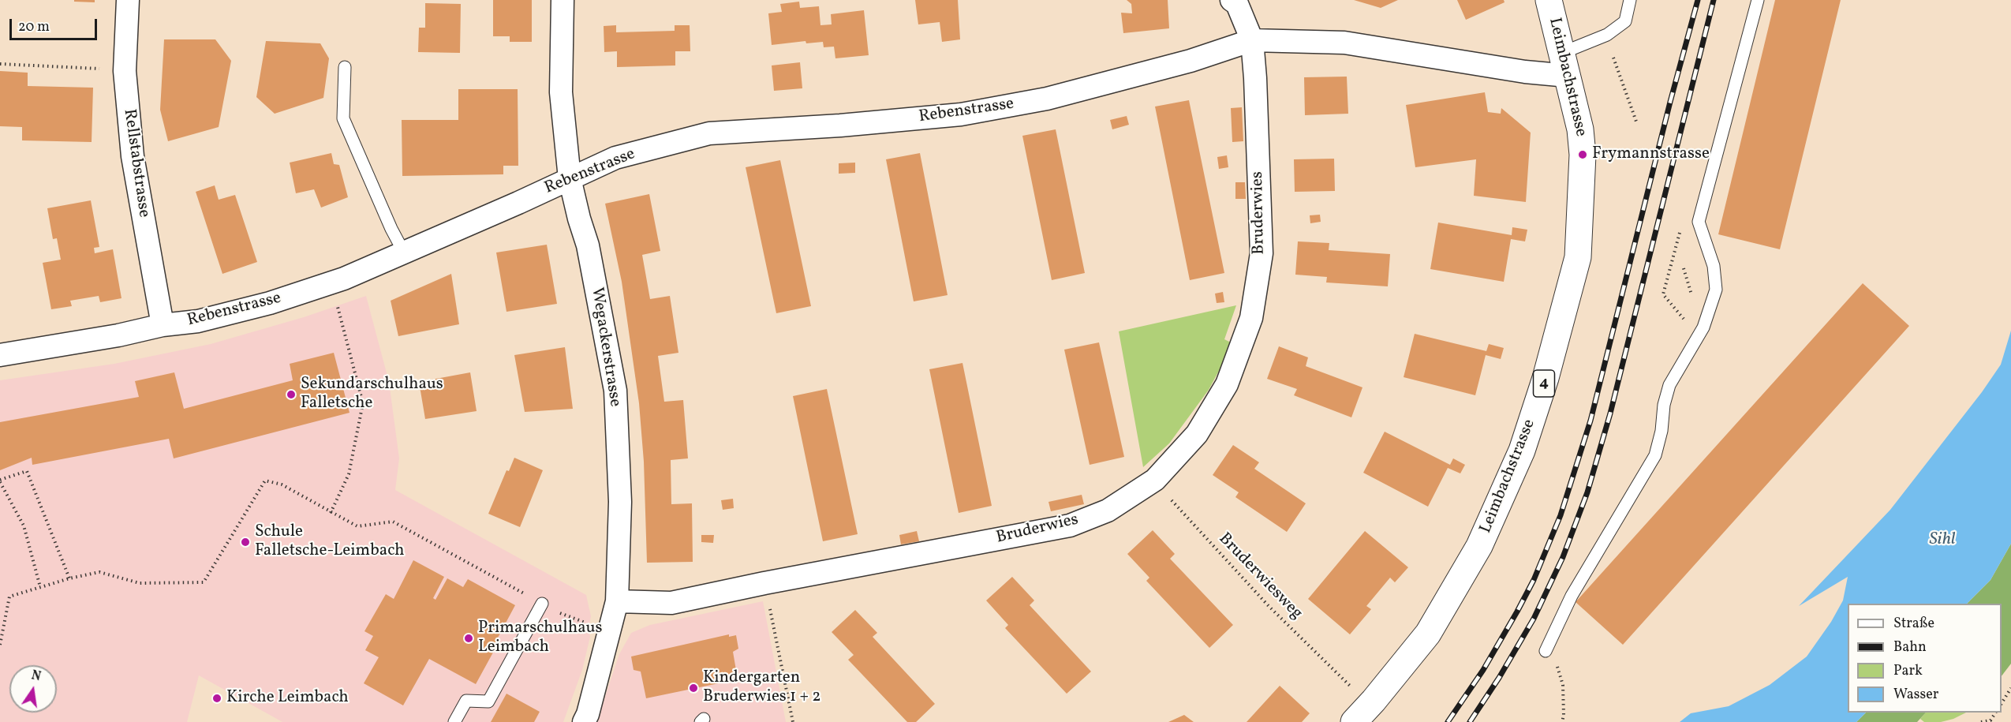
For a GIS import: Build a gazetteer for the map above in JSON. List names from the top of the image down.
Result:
{
  "streets": {
    "main road": ["Leimbachstrasse", "4"],
    "street": [
      "Rebenstrasse",
      "Rellstabstrasse",
      "Bruderwies",
      "Wegackerstrasse"
    ],
    "path": ["Bruderwiesweg"]
  },
  "crossings": [
    ["Rebenstrasse", "Rellstabstrasse"],
    ["Rebenstrasse", "Bruderwies"],
    ["Rebenstrasse", "Wegackerstrasse"],
    ["Bruderwies", "Wegackerstrasse"],
    ["Bruderwies", "Bruderwiesweg"]
  ],
  "water": ["Sihl"],
  "places": [
    "Frymannstrasse",
    "Sekundarschulhaus Falletsche",
    "Schule Falletsche-Leimbach",
    "Primarschulhaus Leimbach",
    "Kindergarten Bruderwies 1 + 2",
    "Kirche Leimbach"
  ],
  "legend": [
    "Straße",
    "Bahn",
    "Park",
    "Wasser"
  ],
  "scale_bar": "20 m",
  "north": "top"
}
